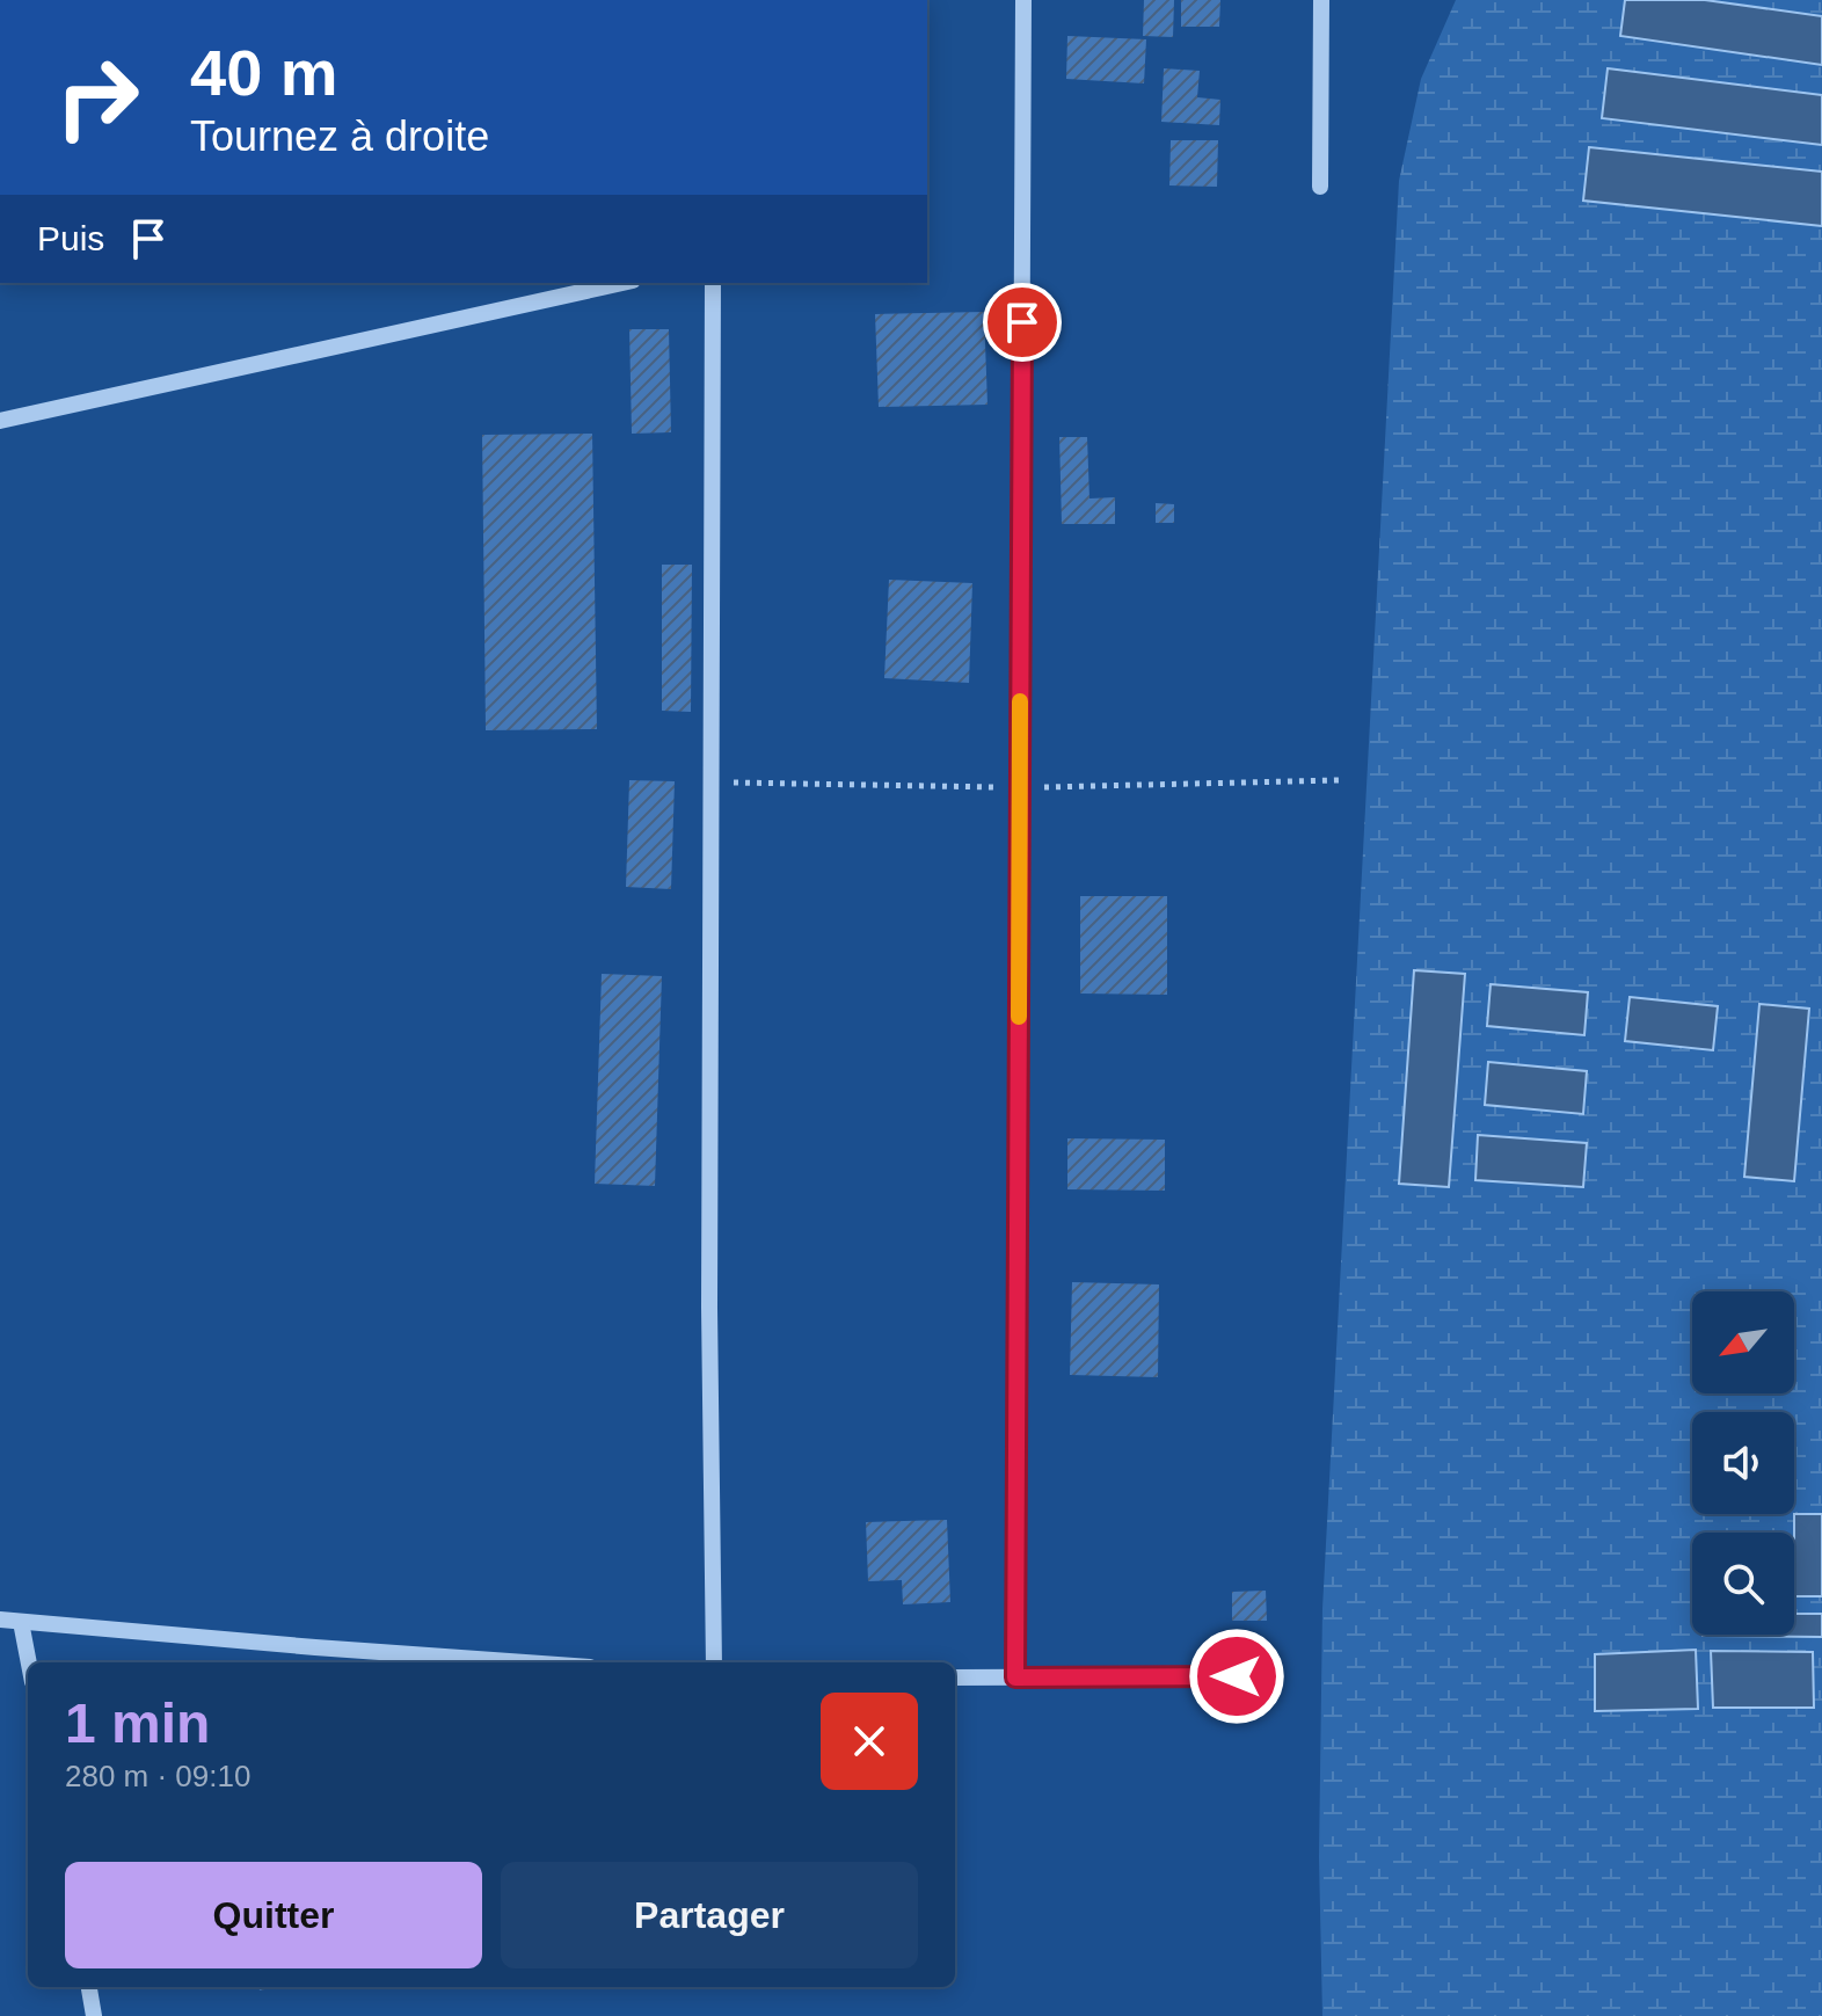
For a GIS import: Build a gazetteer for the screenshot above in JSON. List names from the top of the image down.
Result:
{
  "north": "bottom left",
  "page": {
    "turn": ["40 m", "Tournez à droite"],
    "then": "Puis",
    "heading": ["1 min", "280 m · 09:10"],
    "buttons": ["Quitter", "Partager"]
  }
}
